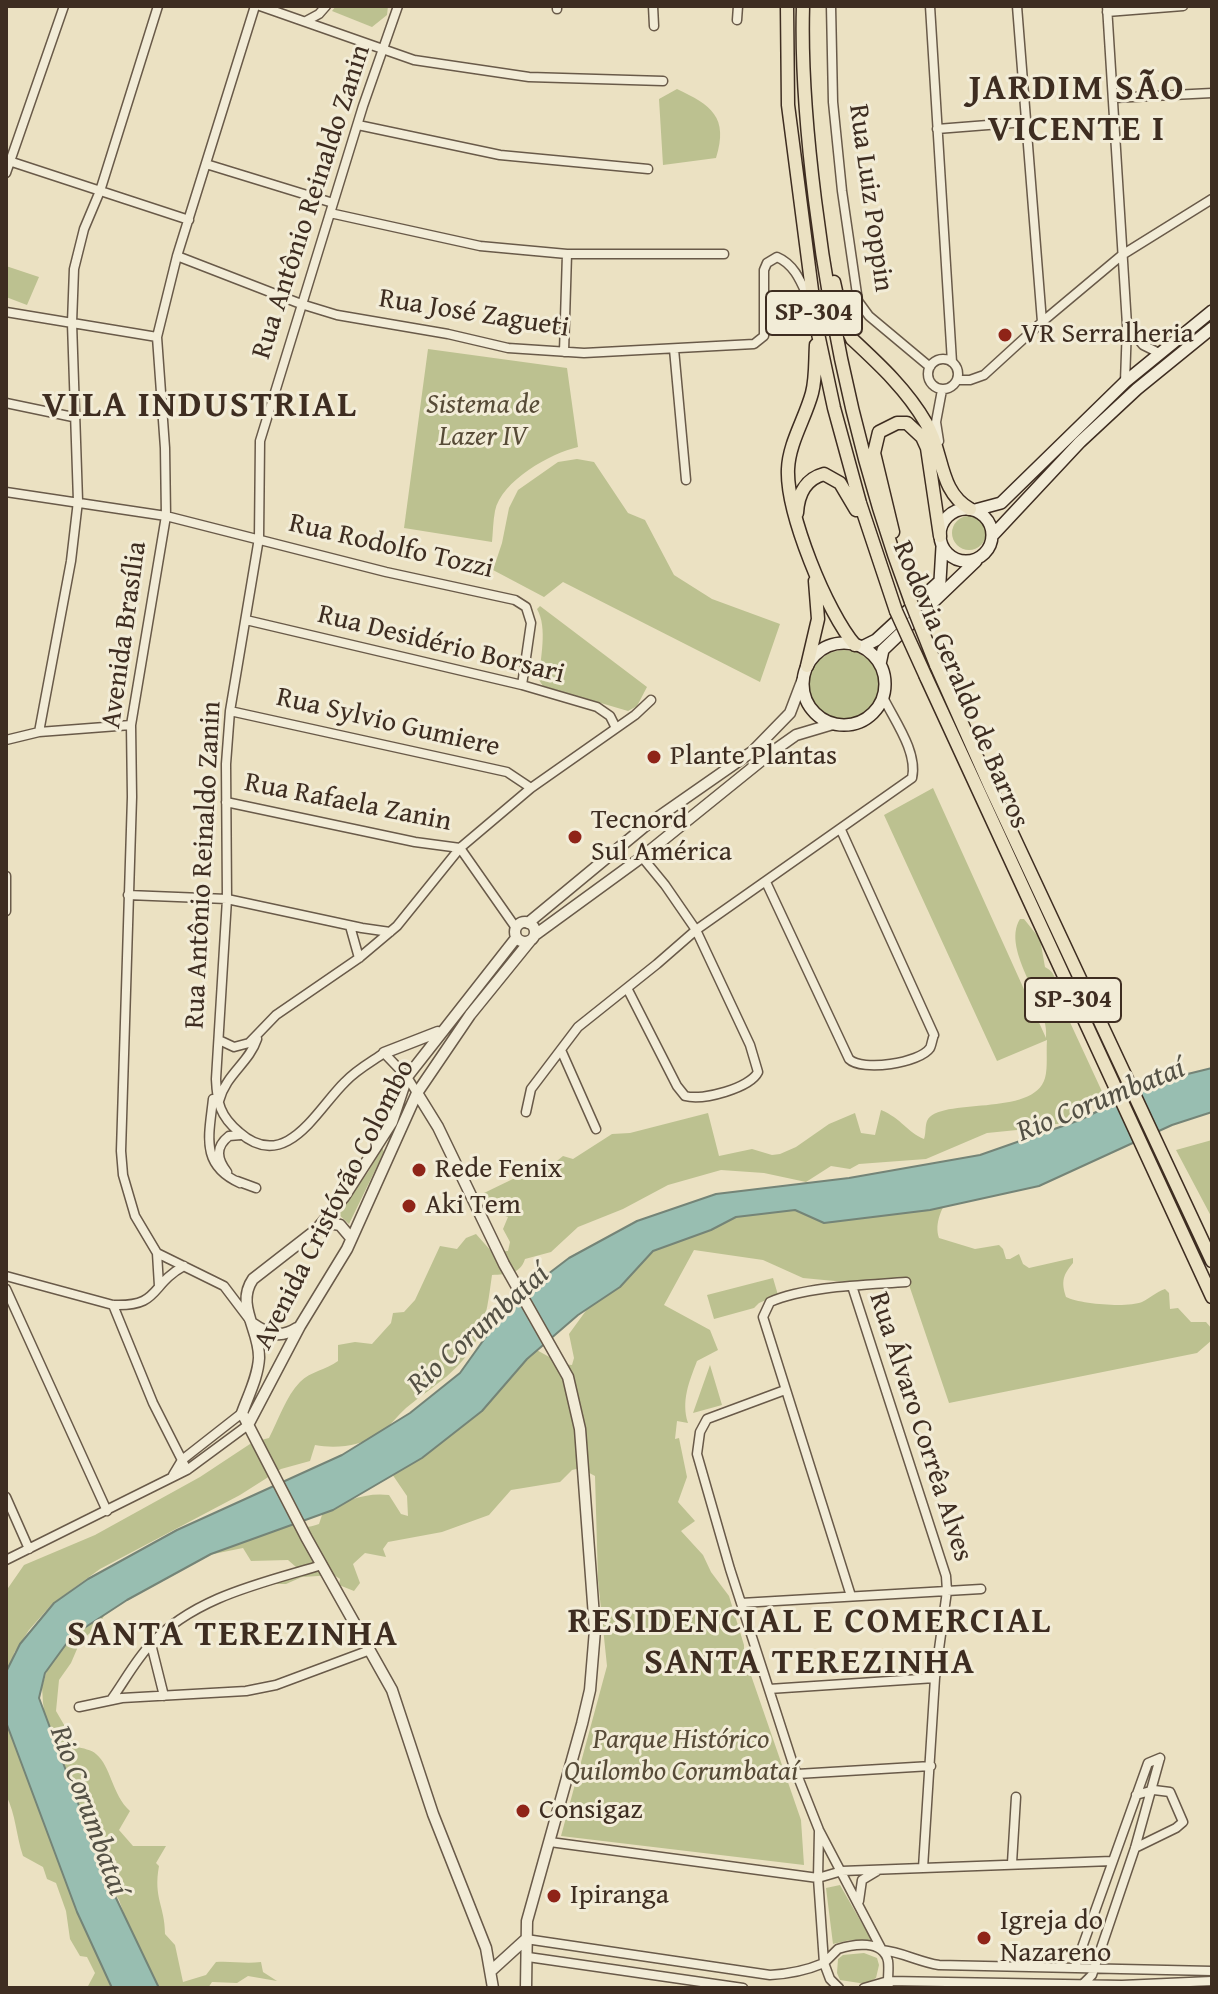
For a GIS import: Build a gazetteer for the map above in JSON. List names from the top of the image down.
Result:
{
  "streets": {
    "highway": ["SP-304", "Rodovia Geraldo de Barros"],
    "street": [
      "Rua Luiz Poppin",
      "Rua Antônio Reinaldo Zanin",
      "Rua José Zagueti",
      "Rua Rodolfo Tozzi",
      "Avenida Brasília",
      "Rua Desidério Borsari",
      "Rua Sylvio Gumiere",
      "Rua Rafaela Zanin",
      "Avenida Cristóvão Colombo",
      "Rua Álvaro Corrêa Alves"
    ]
  },
  "crossings": [
    ["Rua Antônio Reinaldo Zanin", "Rua José Zagueti"],
    ["Rua Antônio Reinaldo Zanin", "Rua Rodolfo Tozzi"],
    ["Rua Antônio Reinaldo Zanin", "Rua Desidério Borsari"],
    ["Rua Antônio Reinaldo Zanin", "Rua Sylvio Gumiere"],
    ["Rua Antônio Reinaldo Zanin", "Rua Rafaela Zanin"],
    ["Rua José Zagueti", "Avenida Brasília"],
    ["Rua José Zagueti", "Rodovia Geraldo de Barros"],
    ["Rua Rodolfo Tozzi", "Avenida Brasília"],
    ["Rua Rodolfo Tozzi", "Rua Desidério Borsari"]
  ],
  "districts": [
    "JARDIM SÃO VICENTE I",
    "VILA INDUSTRIAL",
    "RESIDENCIAL E COMERCIAL SANTA TEREZINHA",
    "SANTA TEREZINHA"
  ],
  "water": ["Rio Corumbataí"],
  "parks": ["Sistema de Lazer IV", "Parque Histórico Quilombo Corumbataí"],
  "places": [
    "VR Serralheria",
    "Plante Plantas",
    "Tecnord Sul América",
    "Rede Fenix",
    "Aki Tem",
    "Consigaz",
    "Ipiranga",
    "Igreja do Nazareno"
  ]
}
